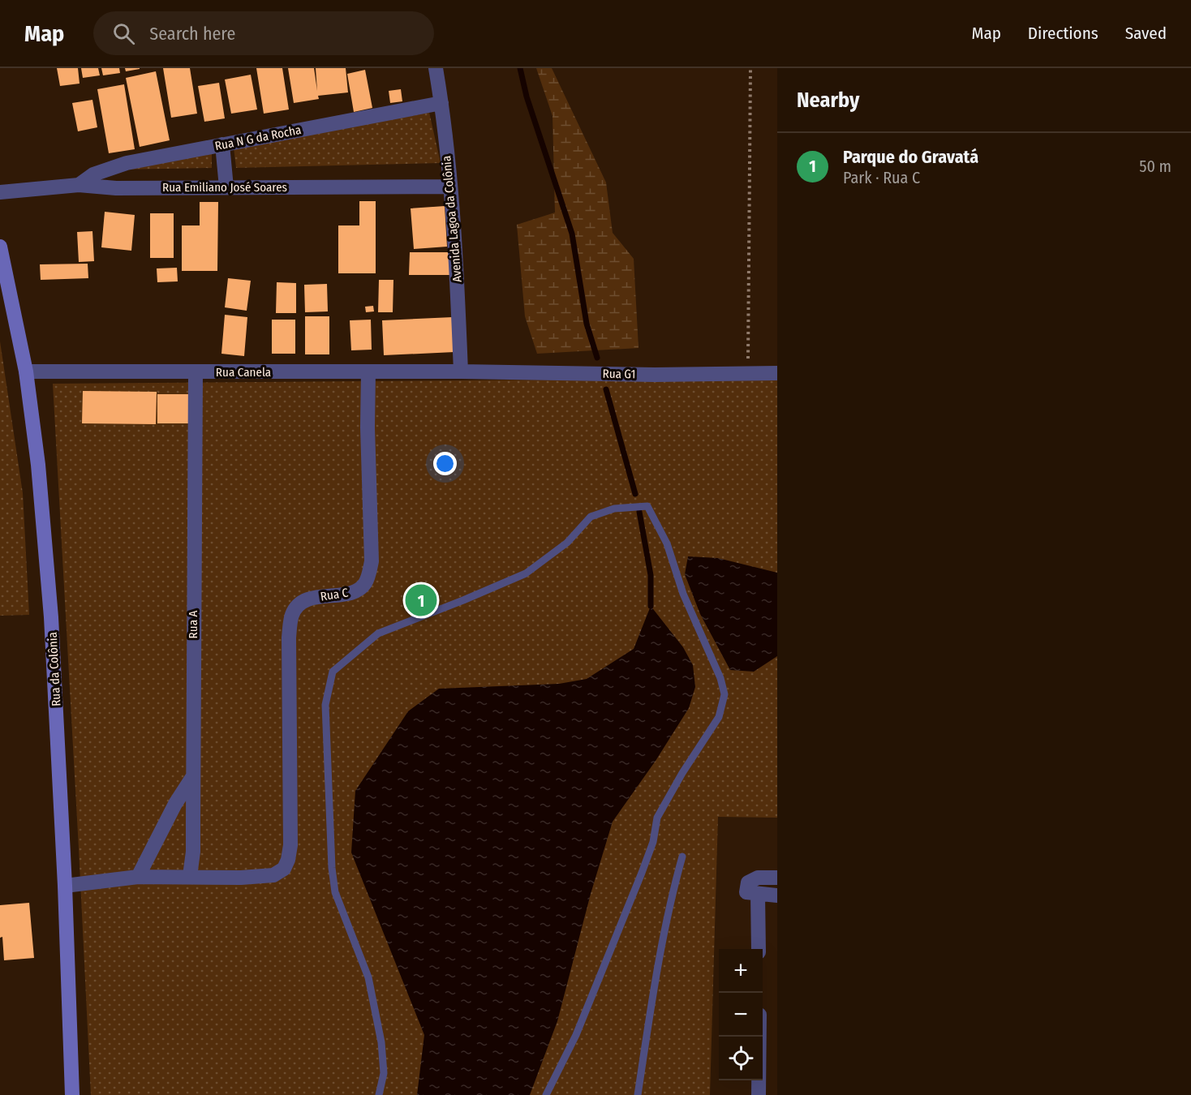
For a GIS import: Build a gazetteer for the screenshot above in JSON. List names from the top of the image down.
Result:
{
  "streets": {
    "main road": ["Rua da Colônia"],
    "street": [
      "Rua N G da Rocha",
      "Rua Emiliano José Soares",
      "Avenida Lagoa da Colônia",
      "Rua Canela",
      "Rua G1",
      "Rua C",
      "Rua A"
    ]
  },
  "crossings": [
    ["Rua N G da Rocha", "Rua Emiliano José Soares"],
    ["Rua N G da Rocha", "Avenida Lagoa da Colônia"],
    ["Rua Emiliano José Soares", "Avenida Lagoa da Colônia"],
    ["Avenida Lagoa da Colônia", "Rua Canela"],
    ["Avenida Lagoa da Colônia", "Rua G1"],
    ["Rua Canela", "Rua G1"],
    ["Rua Canela", "Rua C"],
    ["Rua Canela", "Rua A"],
    ["Rua Canela", "Rua da Colônia"],
    ["Rua C", "Rua A"]
  ],
  "page": {
    "header": "Map",
    "search": "Search here",
    "nav": ["Map", "Directions", "Saved"],
    "heading": "Nearby",
    "list": [
      {
        "mark": "1",
        "name": "Parque do Gravatá",
        "note": "Park · Rua C",
        "value": "50 m"
      }
    ],
    "pins": "1",
    "map_buttons": ["+", "−"]
  }
}
